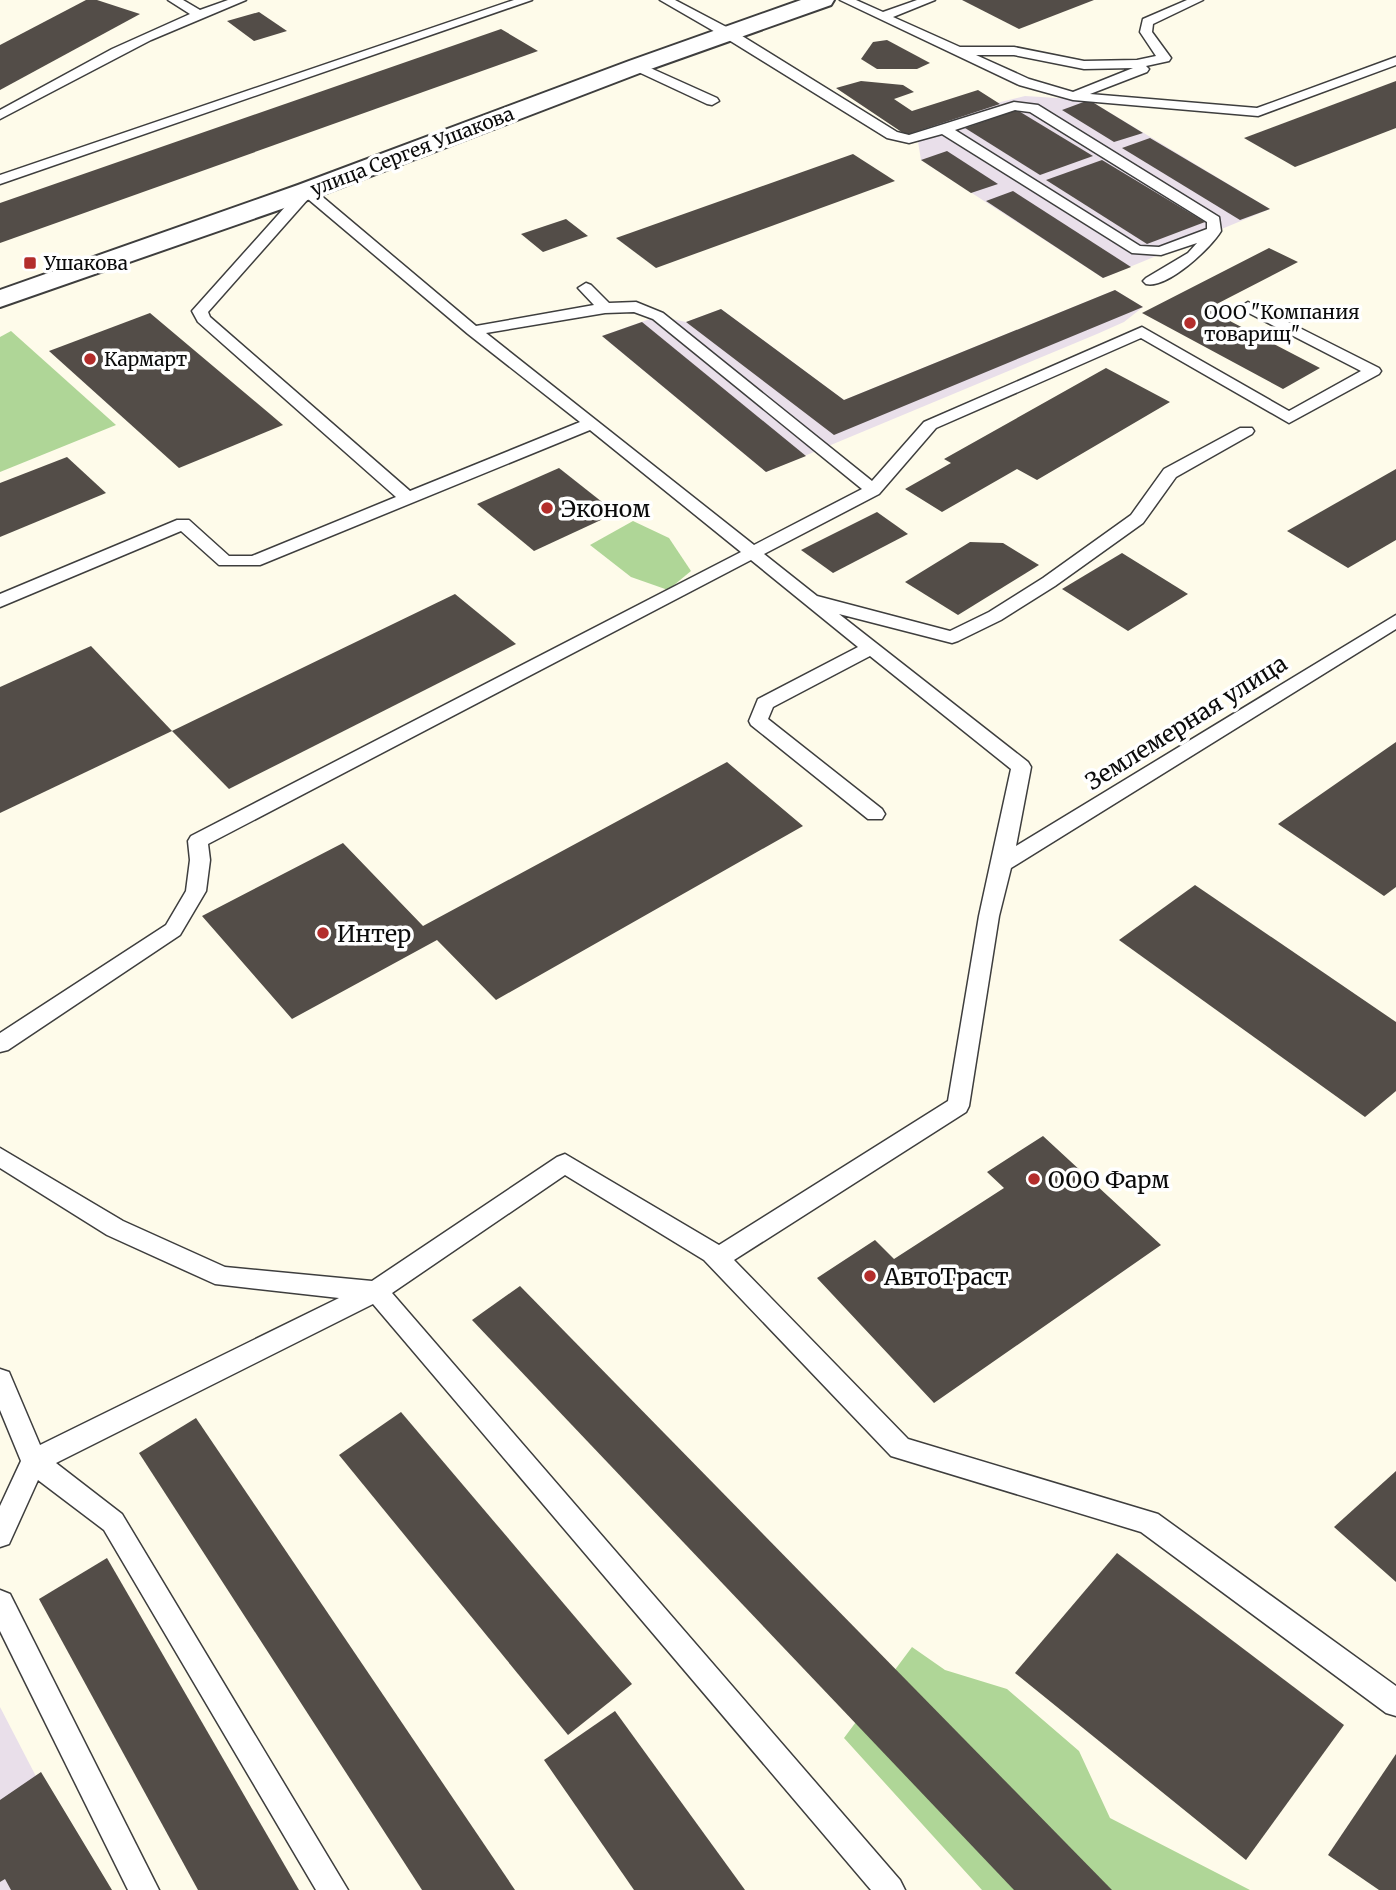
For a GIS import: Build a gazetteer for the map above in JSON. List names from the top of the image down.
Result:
{
  "streets": {
    "street": ["улица Сергея Ушакова"],
    "lane": ["Землемерная улица"]
  },
  "places": {
    "transit": ["Ушакова"],
    "other": [
      "ООО \"Компания товарищ\"",
      "Кармарт",
      "Эконом",
      "Интер",
      "ООО Фарм",
      "АвтоТраст"
    ]
  }
}
